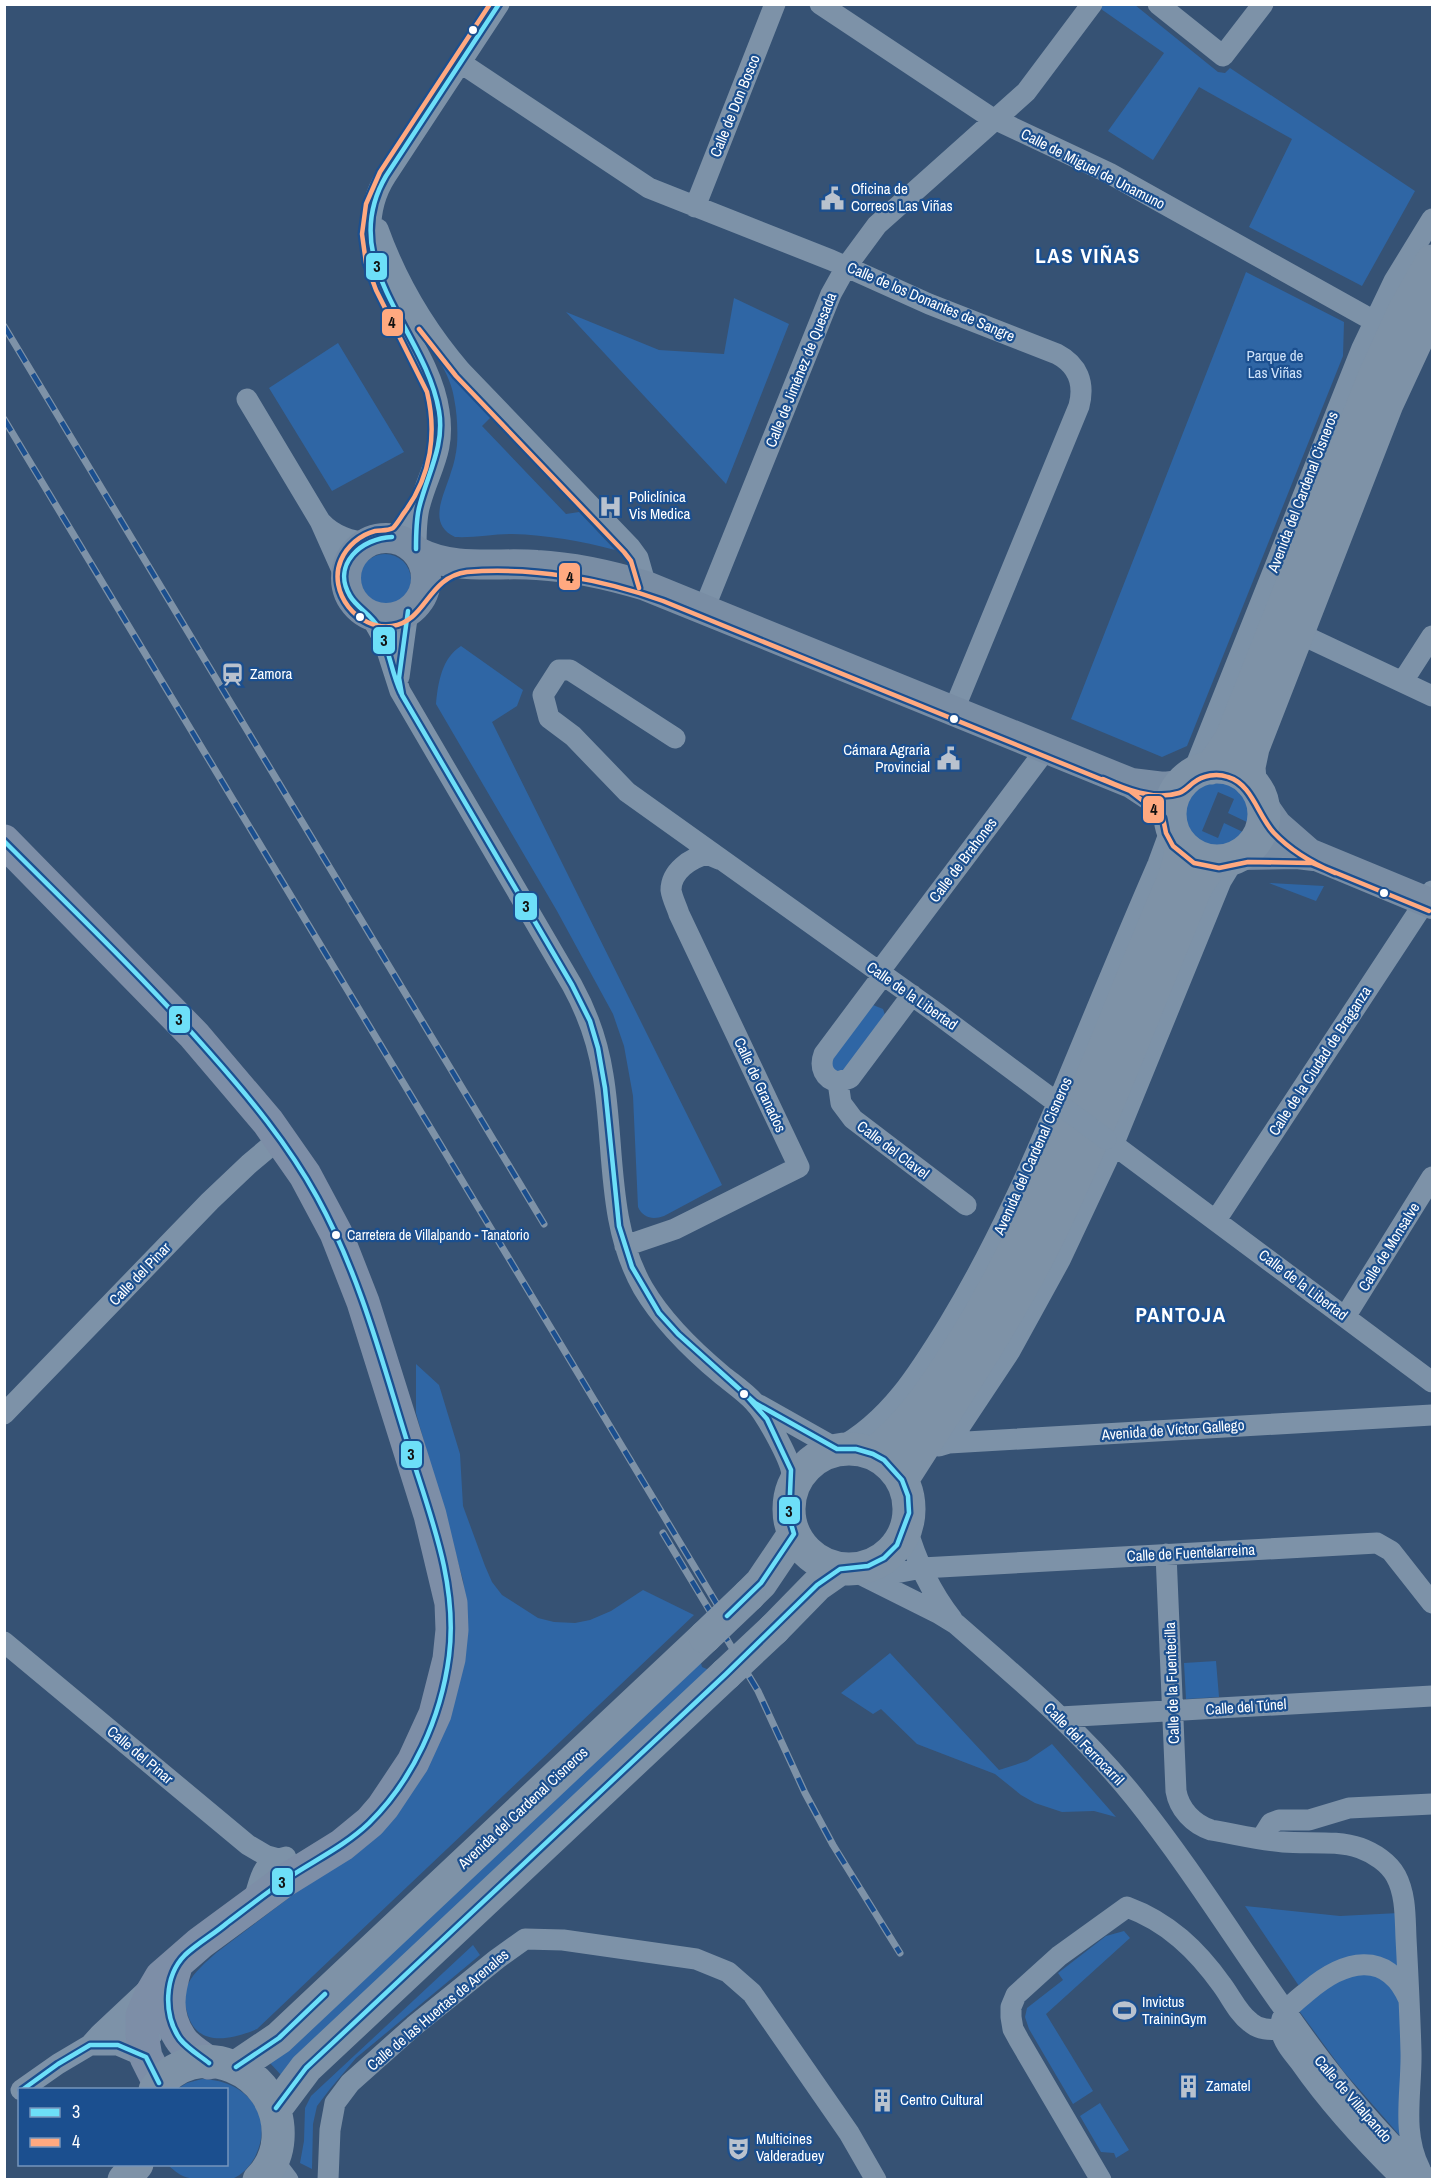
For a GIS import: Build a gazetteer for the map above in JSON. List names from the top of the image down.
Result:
{
  "streets": {
    "highway": ["Avenida del Cardenal Cisneros"],
    "street": [
      "Calle de Don Bosco",
      "Calle de Miguel de Unamuno",
      "Calle de los Donantes de Sangre",
      "Calle de Jiménez de Quesada",
      "Calle de Brahones",
      "Calle de la Libertad",
      "Calle de la Ciudad de Braganza",
      "Calle de Granados",
      "Calle del Clavel",
      "Calle de Monsalve",
      "Calle del Pinar",
      "Avenida de Víctor Gallego",
      "Calle de Fuentelarreina",
      "Calle de la Fuentecilla",
      "Calle del Túnel",
      "Calle del Ferrocarril",
      "Calle de las Huertas de Arenales",
      "Calle de Villalpando"
    ]
  },
  "crossings": [
    ["Calle de Don Bosco", "Calle de los Donantes de Sangre"],
    ["Calle de Miguel de Unamuno", "Calle de Jiménez de Quesada"],
    ["Calle de Miguel de Unamuno", "Avenida del Cardenal Cisneros"],
    ["Calle de los Donantes de Sangre", "Calle de Jiménez de Quesada"],
    ["Avenida del Cardenal Cisneros", "Calle de la Libertad"],
    ["Avenida del Cardenal Cisneros", "Avenida de Víctor Gallego"],
    ["Avenida del Cardenal Cisneros", "Calle del Ferrocarril"],
    ["Calle de Brahones", "Calle de la Libertad"],
    ["Calle de Brahones", "Calle del Clavel"],
    ["Calle de la Libertad", "Calle de la Ciudad de Braganza"],
    ["Calle de la Libertad", "Calle de Granados"],
    ["Calle de la Libertad", "Calle de Monsalve"],
    ["Avenida de Víctor Gallego", "Calle del Ferrocarril"],
    ["Calle de Fuentelarreina", "Calle de la Fuentecilla"],
    ["Calle de Fuentelarreina", "Calle del Ferrocarril"],
    ["Calle de la Fuentecilla", "Calle del Túnel"],
    ["Calle del Túnel", "Calle del Ferrocarril"],
    ["Calle del Ferrocarril", "Calle de Villalpando"]
  ],
  "districts": ["LAS VIÑAS", "PANTOJA"],
  "parks": ["Parque de Las Viñas"],
  "places": {
    "public building": ["Oficina de Correos Las Viñas", "Cámara Agraria Provincial"],
    "hospital": ["Policlínica Vis Medica"],
    "station": ["Zamora"],
    "other": ["Carretera de Villalpando - Tanatorio"],
    "sports": ["Invictus TraininGym"],
    "building": ["Zamatel", "Centro Cultural"],
    "theatre": ["Multicines Valderaduey"]
  },
  "lines": ["transit line 3", "transit line 4"],
  "legend": ["3", "4"]
}
